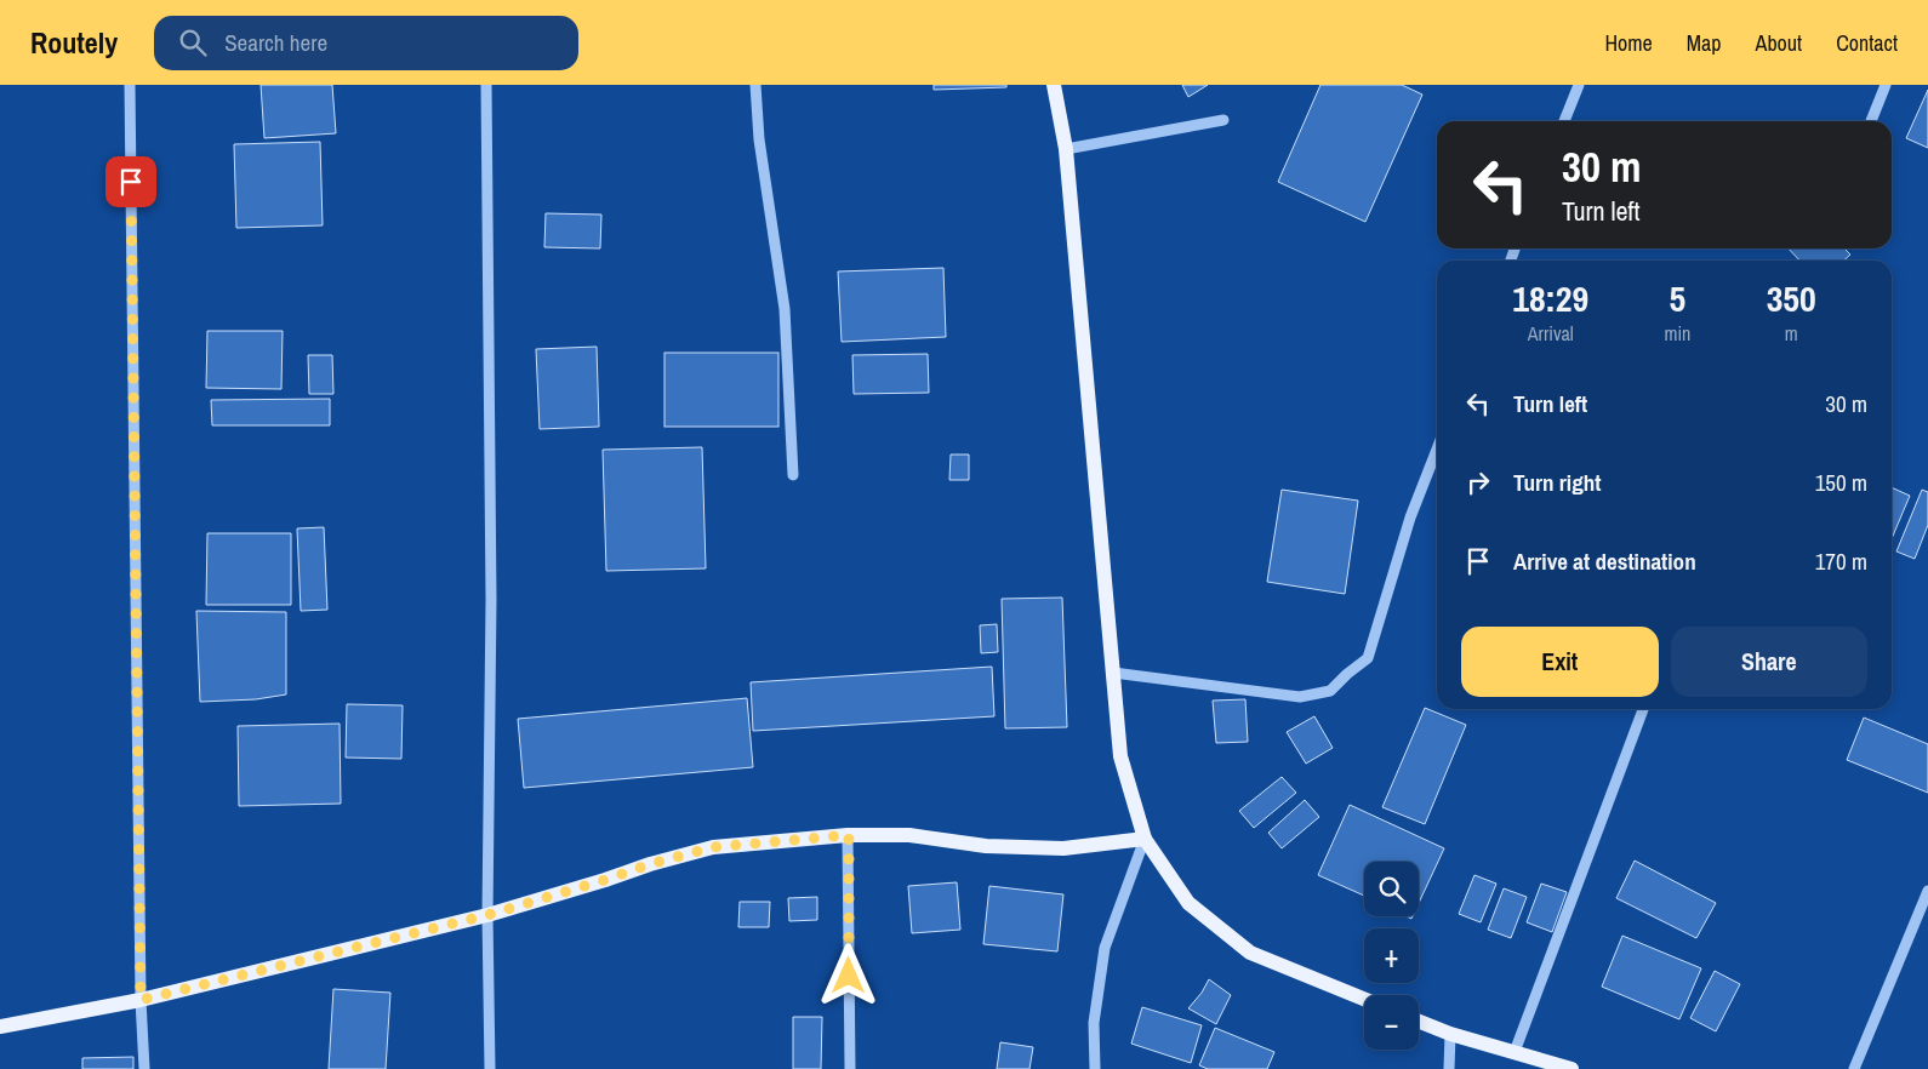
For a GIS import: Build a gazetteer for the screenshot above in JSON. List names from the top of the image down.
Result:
{
  "page": {
    "header": "Routely",
    "search": "Search here",
    "nav": [
      "Home",
      "Map",
      "About",
      "Contact"
    ],
    "turn": ["30 m", "Turn left"],
    "eta": [
      "18:29",
      "Arrival",
      "5",
      "min",
      "350",
      "m"
    ],
    "list": [
      {
        "name": "Turn left",
        "value": "30 m"
      },
      {
        "name": "Turn right",
        "value": "150 m"
      },
      {
        "name": "Arrive at destination",
        "value": "170 m"
      }
    ],
    "buttons": ["Exit", "Share"],
    "map_buttons": ["+", "−"]
  }
}
